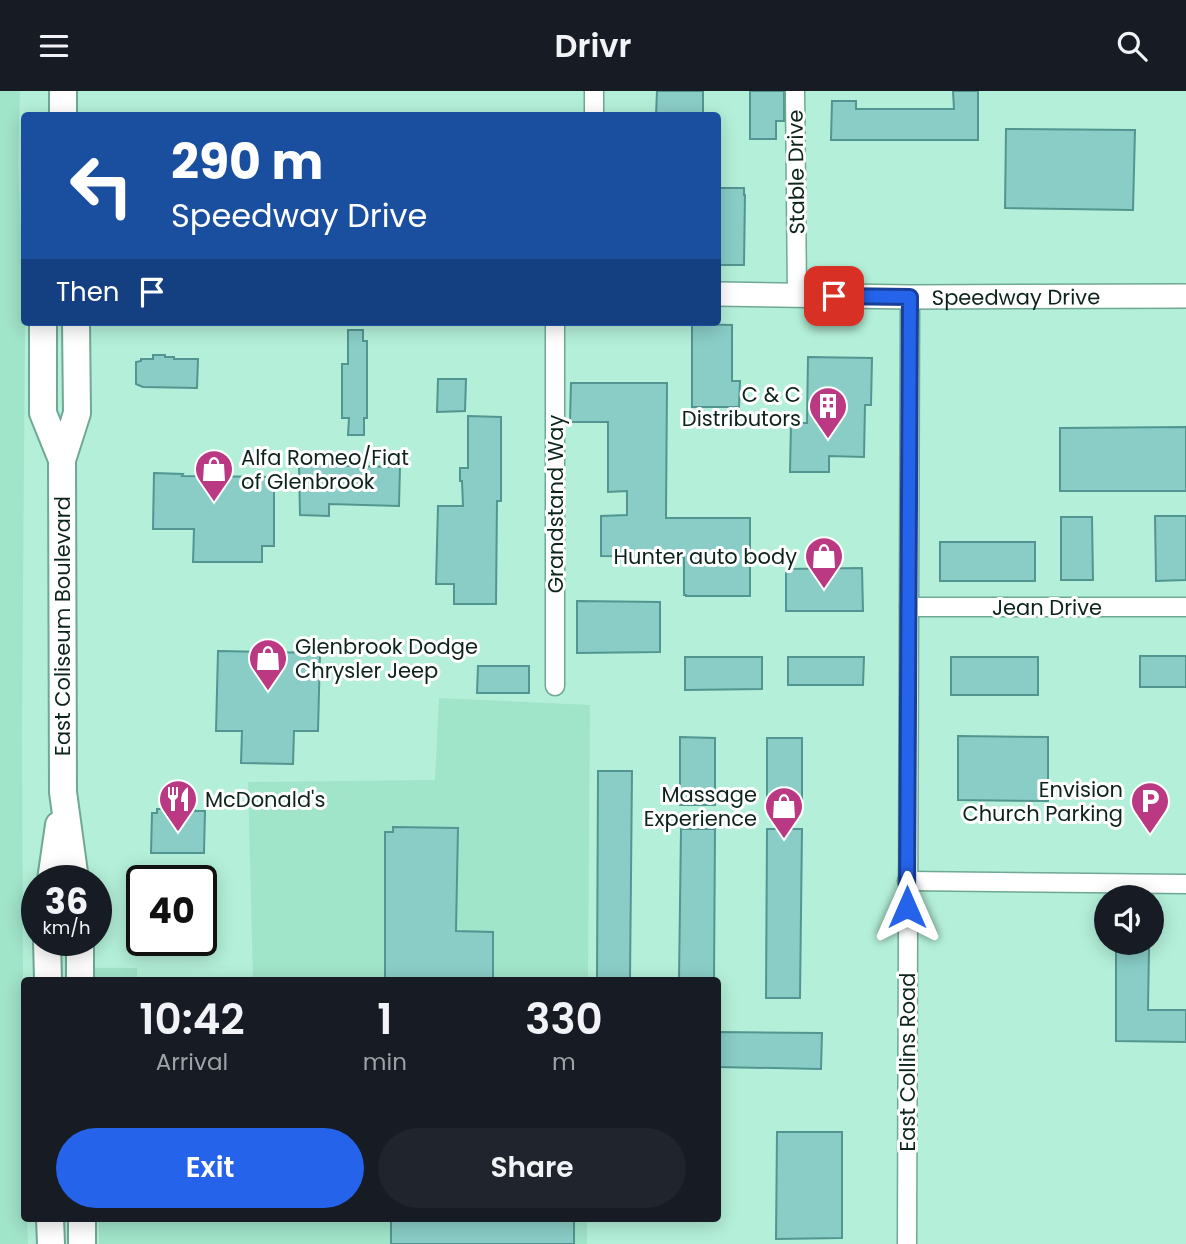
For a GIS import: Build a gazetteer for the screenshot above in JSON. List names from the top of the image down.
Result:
{
  "streets": {
    "highway": ["East Coliseum Boulevard"],
    "main road": ["Speedway Drive"],
    "street": [
      "Stable Drive",
      "Grandstand Way",
      "Jean Drive",
      "East Collins Road"
    ]
  },
  "crossings": [
    ["Stable Drive", "Speedway Drive"],
    ["Speedway Drive", "East Collins Road"],
    ["Jean Drive", "East Collins Road"]
  ],
  "places": {
    "building": ["C & C Distributors"],
    "shop": [
      "Alfa Romeo/Fiat of Glenbrook",
      "Hunter auto body",
      "Glenbrook Dodge Chrysler Jeep",
      "Massage Experience"
    ],
    "restaurant": ["McDonald's"],
    "parking": ["Envision Church Parking"]
  },
  "page": {
    "header": "Drivr",
    "turn": ["290 m", "Speedway Drive"],
    "then": "Then",
    "speed": "36 km/h",
    "limit": "40",
    "eta": [
      "10:42",
      "Arrival",
      "1",
      "min",
      "330",
      "m"
    ],
    "buttons": ["Exit", "Share"]
  }
}
